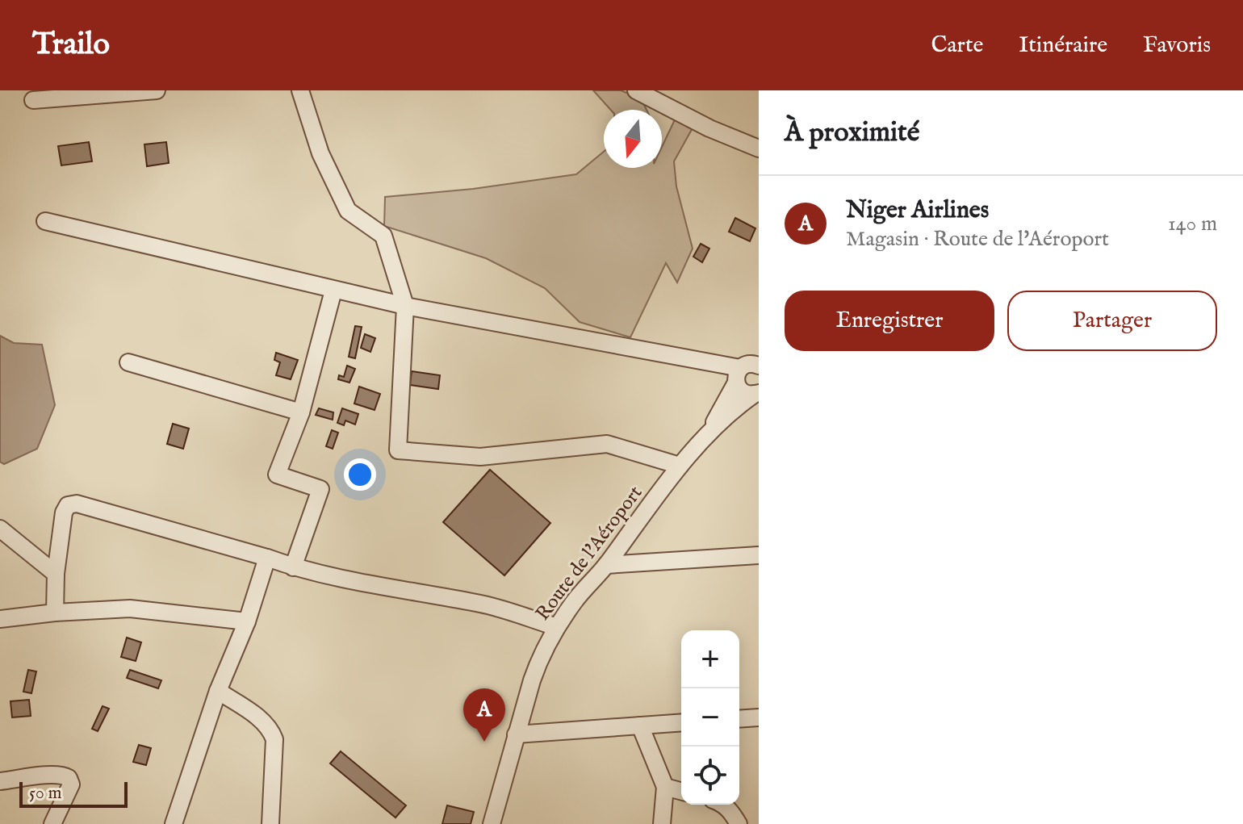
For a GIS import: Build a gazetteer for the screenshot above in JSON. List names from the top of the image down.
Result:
{
  "streets": {
    "street": ["Route de l'Aéroport"]
  },
  "scale_bar": "50 m",
  "north": "bottom",
  "page": {
    "header": "Trailo",
    "nav": ["Carte", "Itinéraire", "Favoris"],
    "heading": "À proximité",
    "list": [
      {
        "mark": "A",
        "name": "Niger Airlines",
        "note": "Magasin · Route de l'Aéroport",
        "value": "140 m"
      }
    ],
    "buttons": ["Enregistrer", "Partager"],
    "map_buttons": ["+", "−"],
    "pins": "A",
    "scale": "50 m"
  }
}
